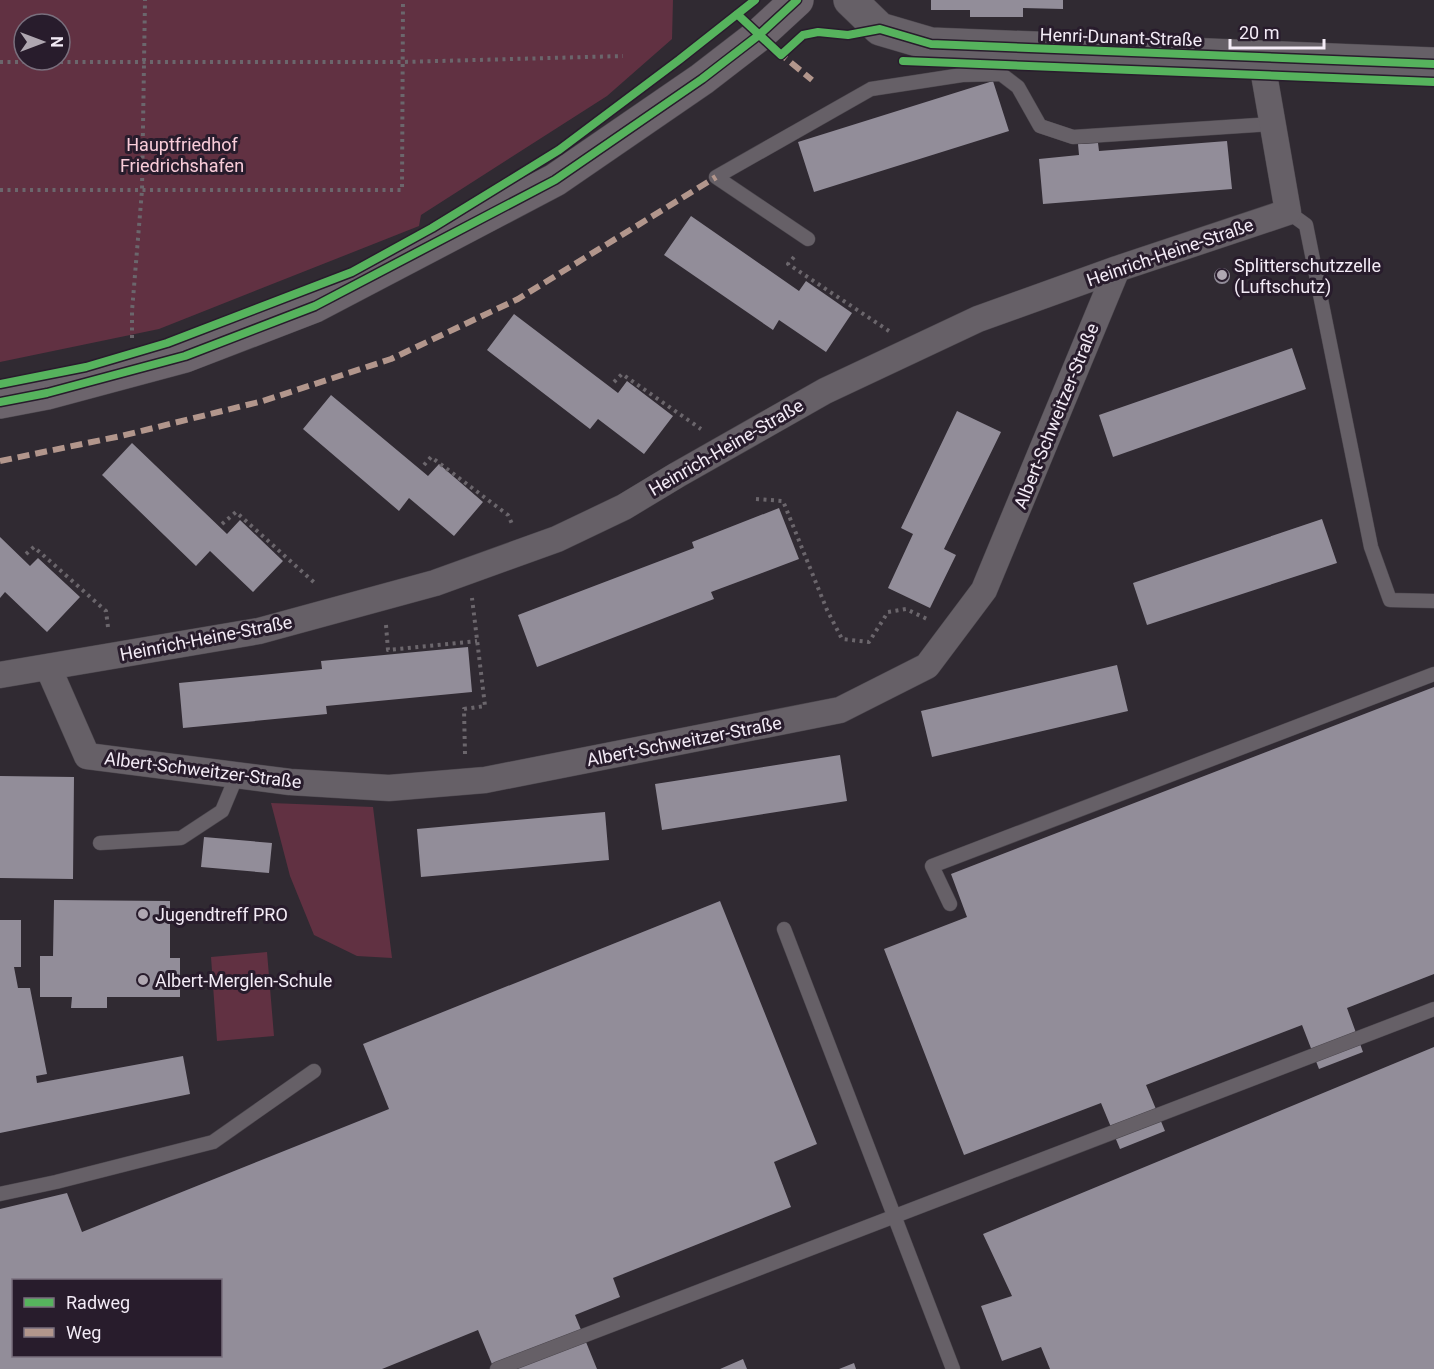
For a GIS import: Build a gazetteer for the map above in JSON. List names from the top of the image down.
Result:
{
  "streets": {
    "street": ["Henri-Dunant-Straße", "Heinrich-Heine-Straße", "Albert-Schweitzer-Straße"]
  },
  "crossings": [
    ["Heinrich-Heine-Straße", "Albert-Schweitzer-Straße"]
  ],
  "parks": ["Hauptfriedhof Friedrichshafen"],
  "places": ["Splitterschutzzelle (Luftschutz)", "Jugendtreff PRO", "Albert-Merglen-Schule"],
  "legend": ["Radweg", "Weg"],
  "scale_bar": "20 m",
  "north": "right"
}
